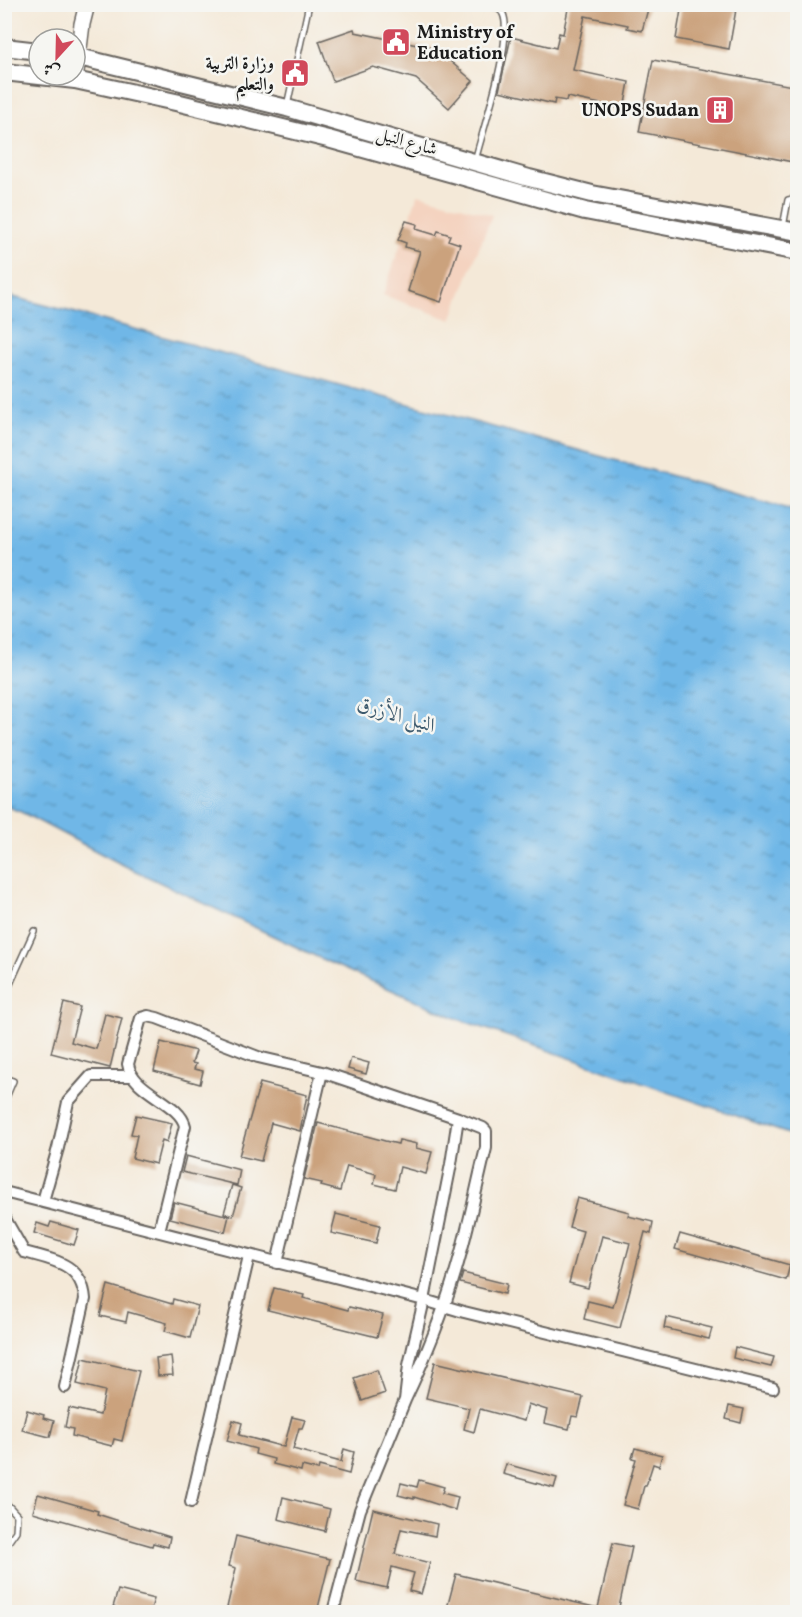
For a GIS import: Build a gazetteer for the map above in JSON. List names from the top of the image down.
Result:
{
  "streets": {
    "main road": ["شارع النيل"]
  },
  "water": ["النيل الأزرق"],
  "places": {
    "public building": ["Ministry of Education", "وزارة التربية والتعليم"],
    "building": ["UNOPS Sudan"]
  },
  "north": "bottom"
}
